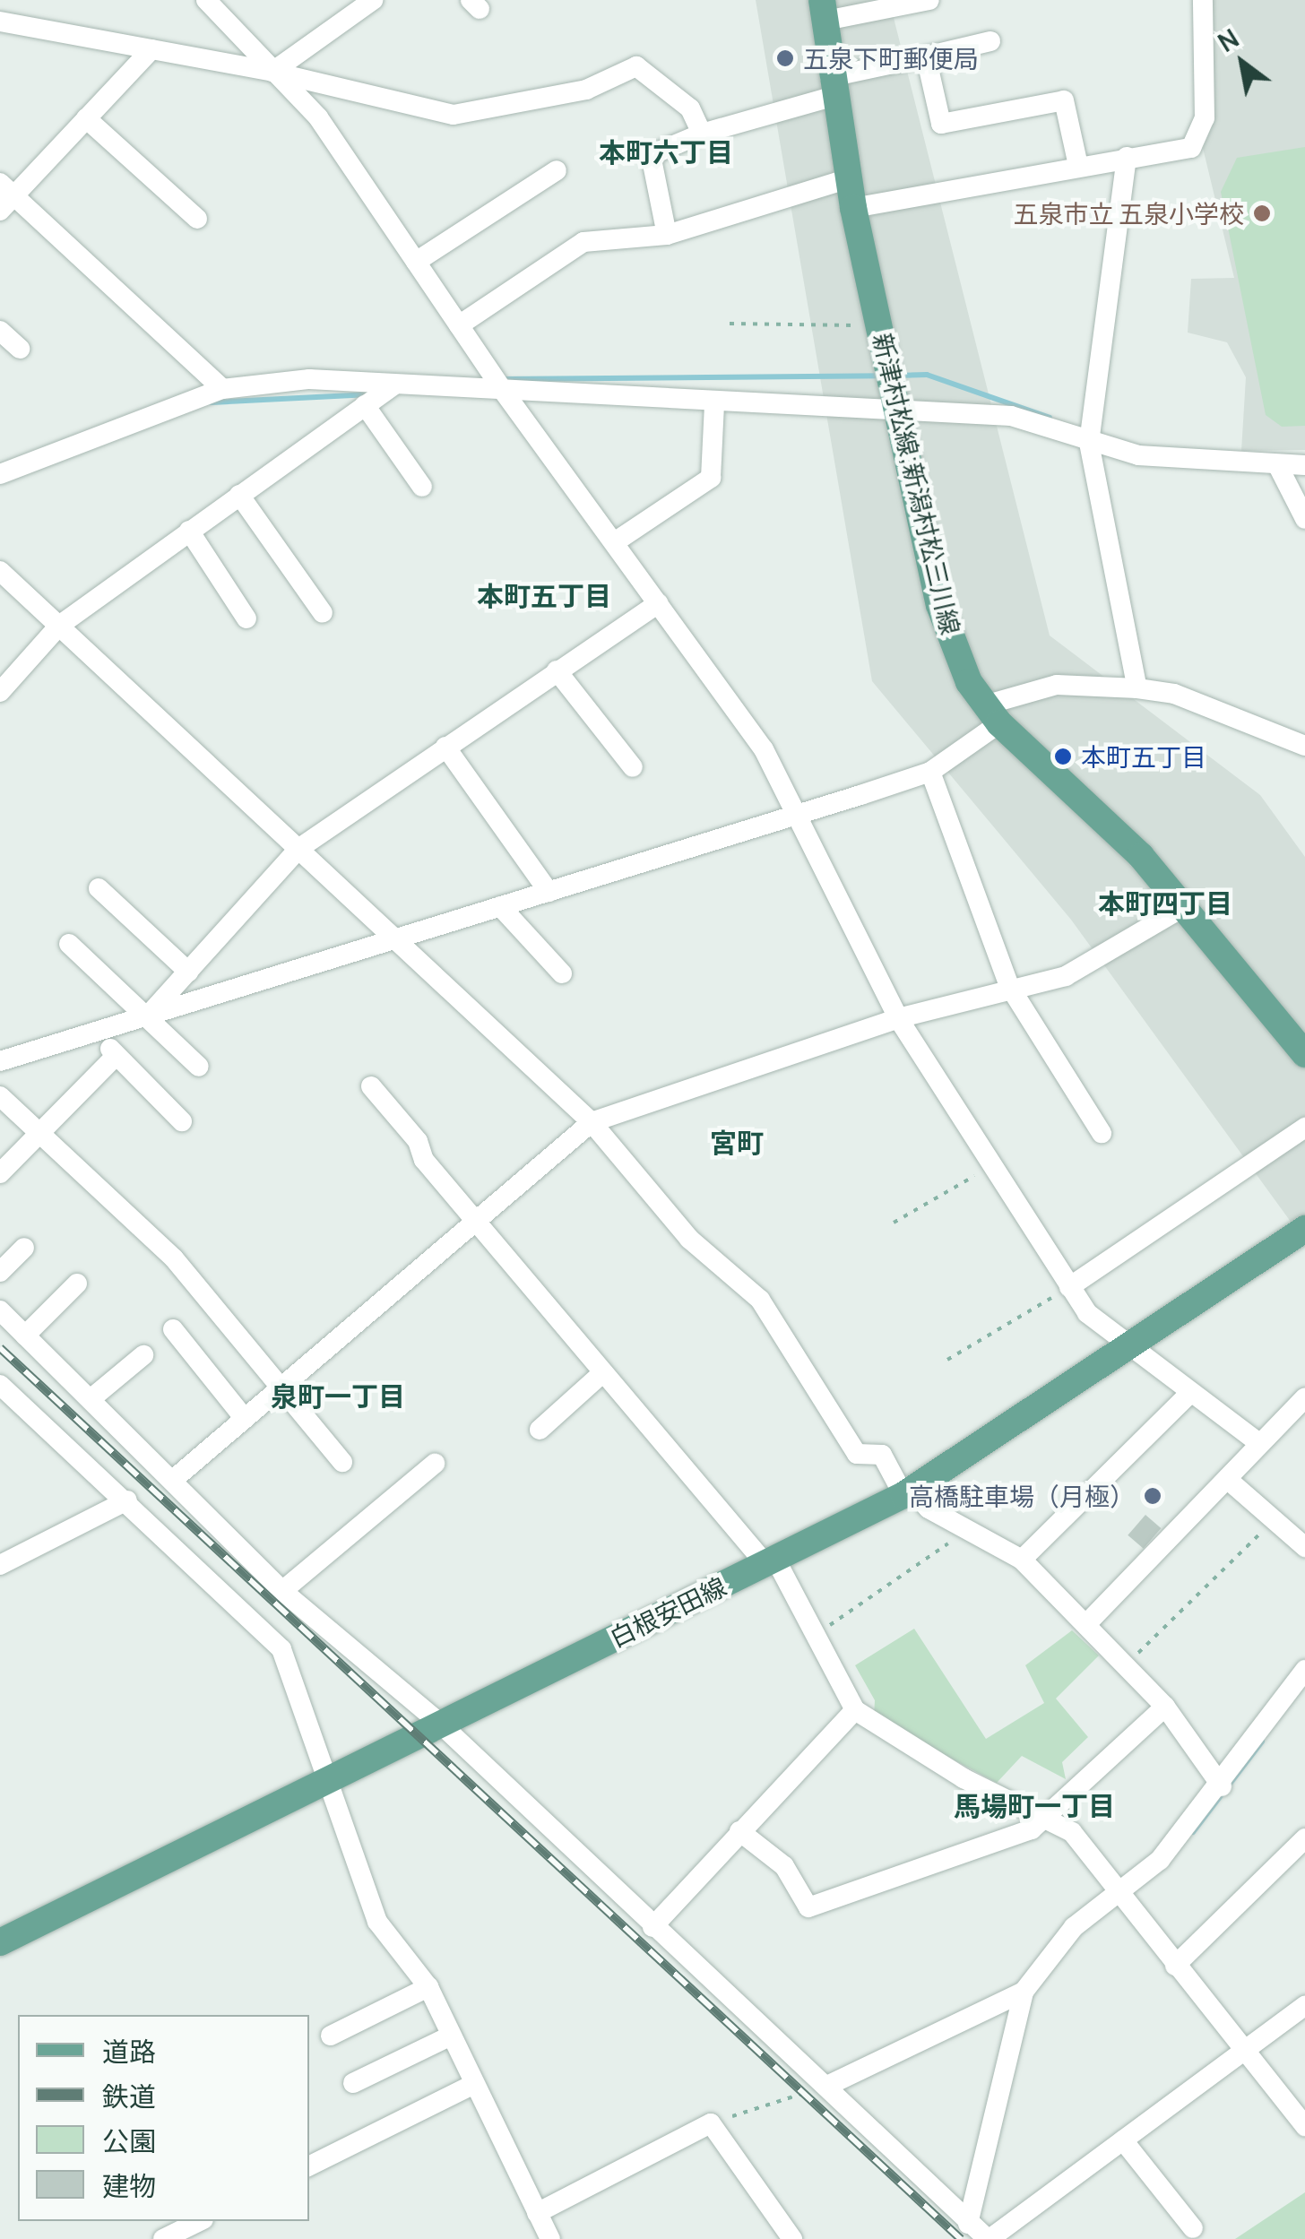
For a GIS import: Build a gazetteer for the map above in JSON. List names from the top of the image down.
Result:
{
  "streets": {
    "main road": ["新津村松線;新潟村松三川線", "白根安田線"]
  },
  "districts": [
    "本町六丁目",
    "本町五丁目",
    "本町四丁目",
    "宮町",
    "泉町一丁目",
    "馬場町一丁目"
  ],
  "places": [
    "五泉下町郵便局",
    "五泉市立 五泉小学校",
    "本町五丁目",
    "高橋駐車場（月極）"
  ],
  "legend": [
    "道路",
    "鉄道",
    "公園",
    "建物"
  ],
  "north": "top left"
}
